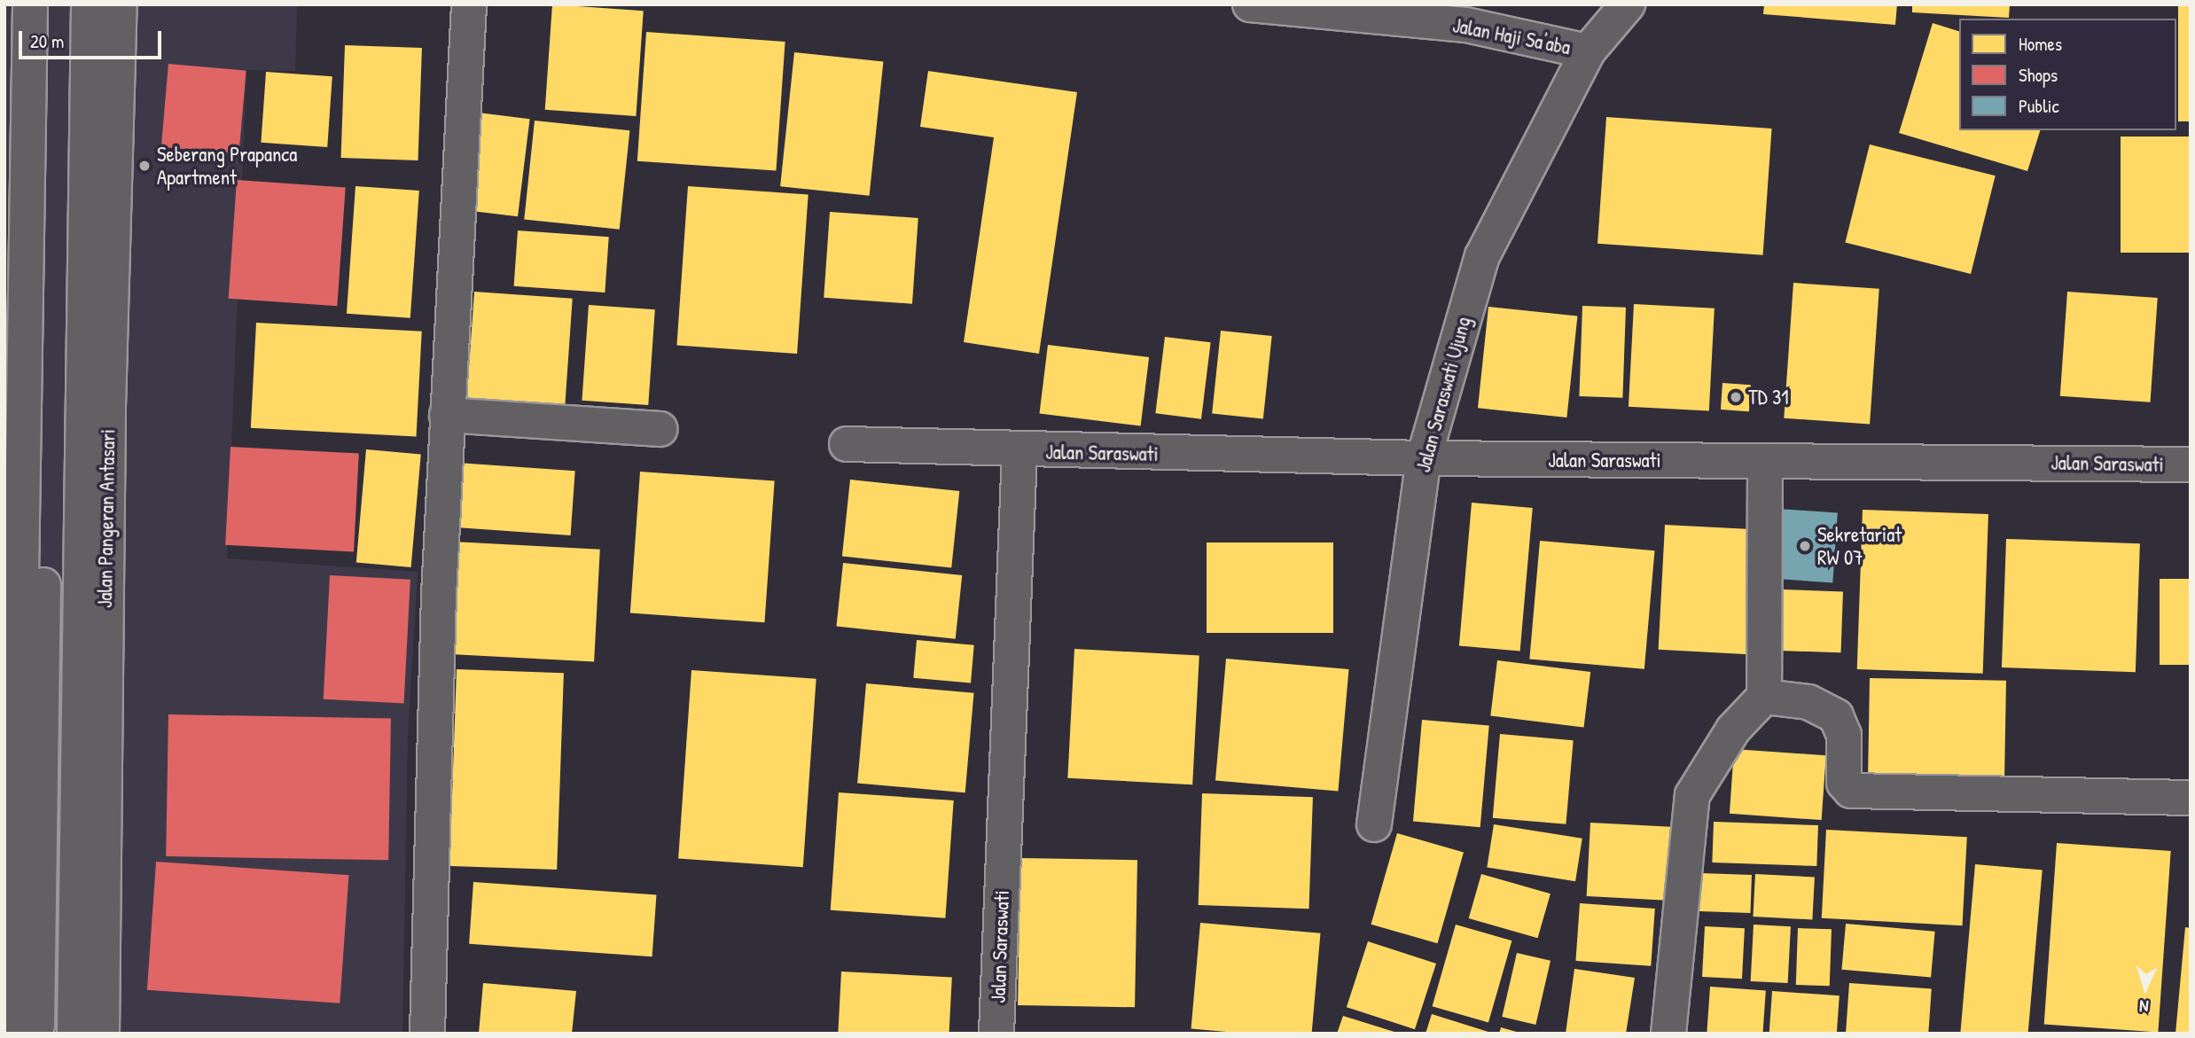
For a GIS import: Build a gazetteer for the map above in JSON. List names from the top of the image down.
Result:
{
  "streets": {
    "street": [
      "Jalan Haji Sa'aba",
      "Jalan Saraswati Ujung",
      "Jalan Saraswati",
      "Jalan Pangeran Antasari"
    ]
  },
  "crossings": [
    ["Jalan Haji Sa'aba", "Jalan Saraswati Ujung"],
    ["Jalan Saraswati Ujung", "Jalan Saraswati"]
  ],
  "places": ["Seberang Prapanca Apartment", "TD 31", "Sekretariat RW 07"],
  "legend": ["Homes", "Shops", "Public"],
  "scale_bar": "20 m",
  "north": "bottom"
}
